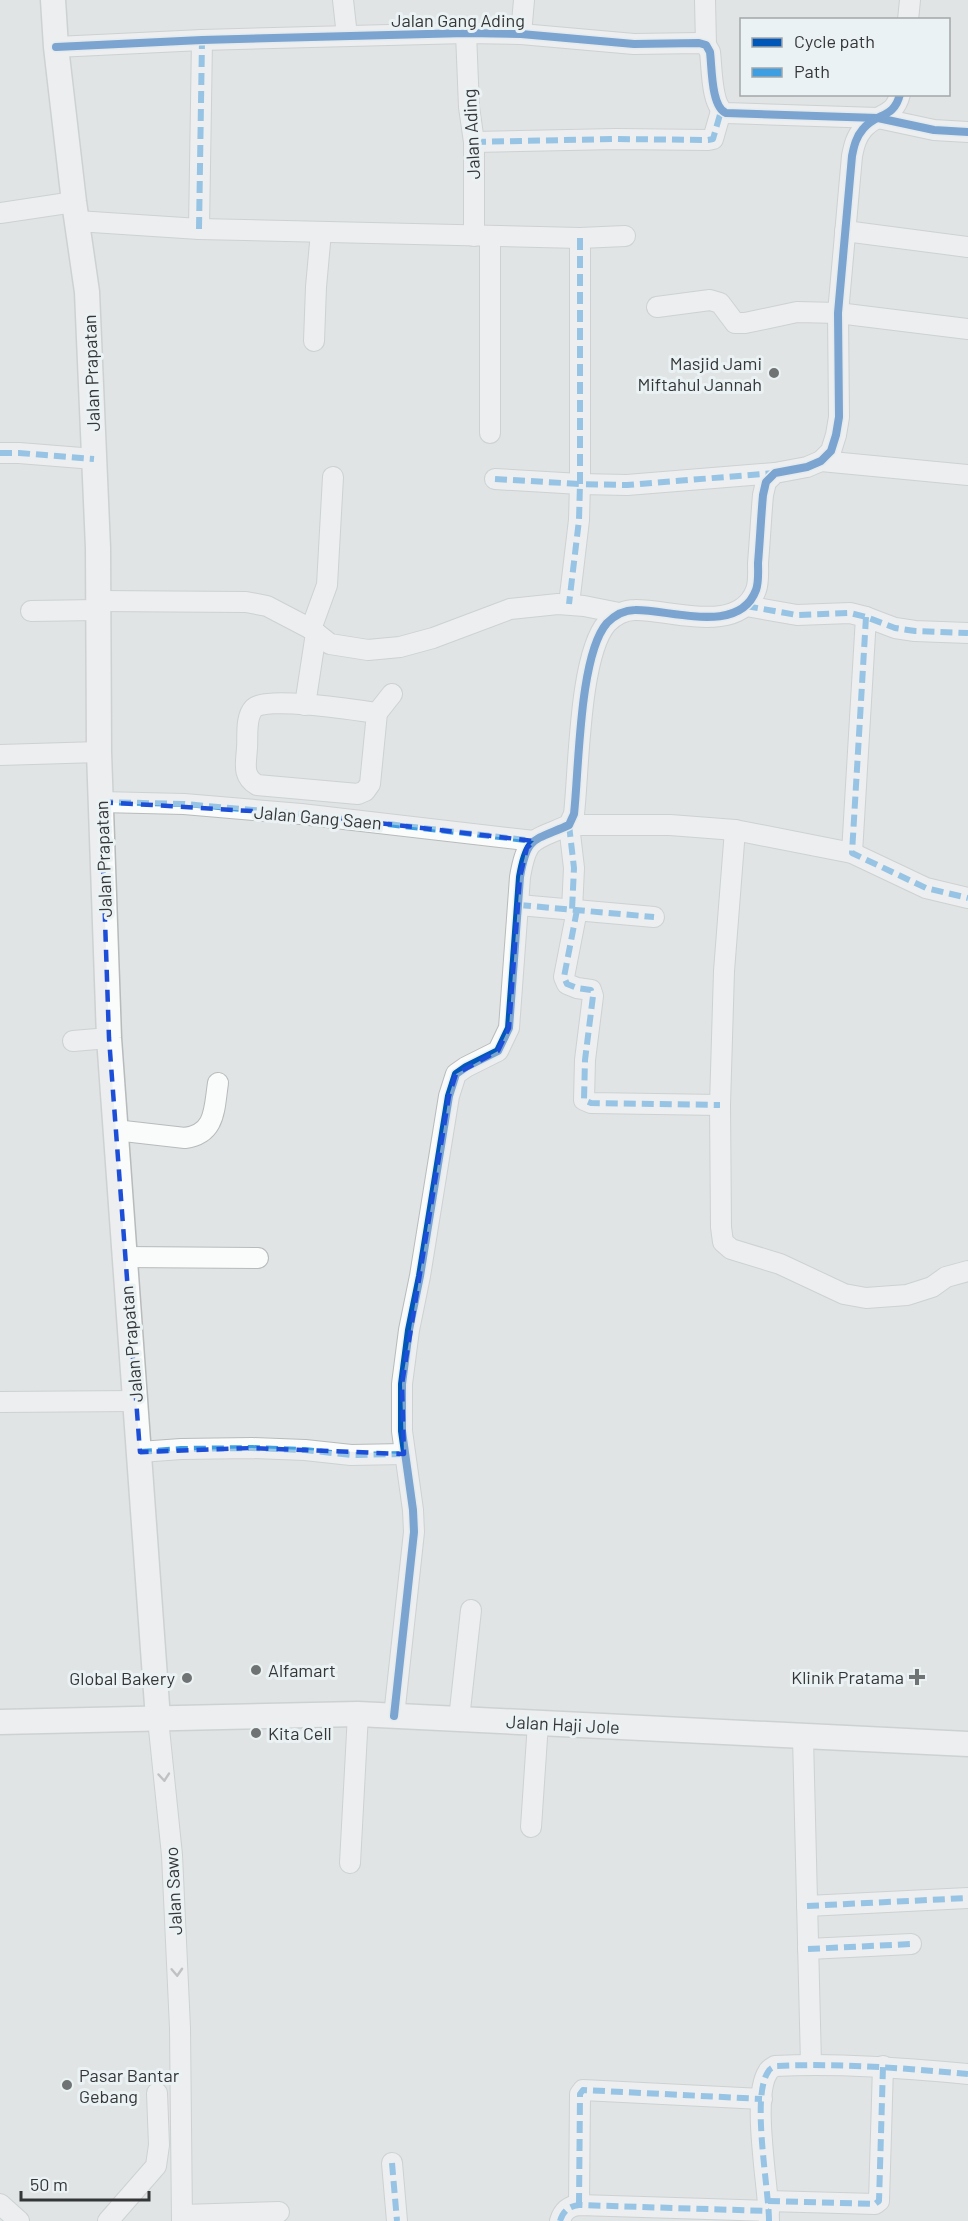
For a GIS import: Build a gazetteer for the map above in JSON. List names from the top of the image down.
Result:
{
  "streets": {
    "main road": ["Jalan Prapatan", "Jalan Haji Jole"],
    "street": [
      "Jalan Gang Ading",
      "Jalan Ading",
      "Jalan Gang Saen",
      "Jalan Sawo"
    ]
  },
  "crossings": [
    ["Jalan Gang Ading", "Jalan Ading"],
    ["Jalan Gang Ading", "Jalan Prapatan"],
    ["Jalan Prapatan", "Jalan Gang Saen"],
    ["Jalan Prapatan", "Jalan Haji Jole"],
    ["Jalan Prapatan", "Jalan Sawo"],
    ["Jalan Haji Jole", "Jalan Sawo"]
  ],
  "one_way": ["Jalan Sawo"],
  "places": {
    "other": [
      "Masjid Jami Miftahul Jannah",
      "Alfamart",
      "Global Bakery",
      "Kita Cell",
      "Pasar Bantar Gebang"
    ],
    "health": ["Klinik Pratama"]
  },
  "legend": ["Cycle path", "Path"],
  "scale_bar": "50 m"
}
